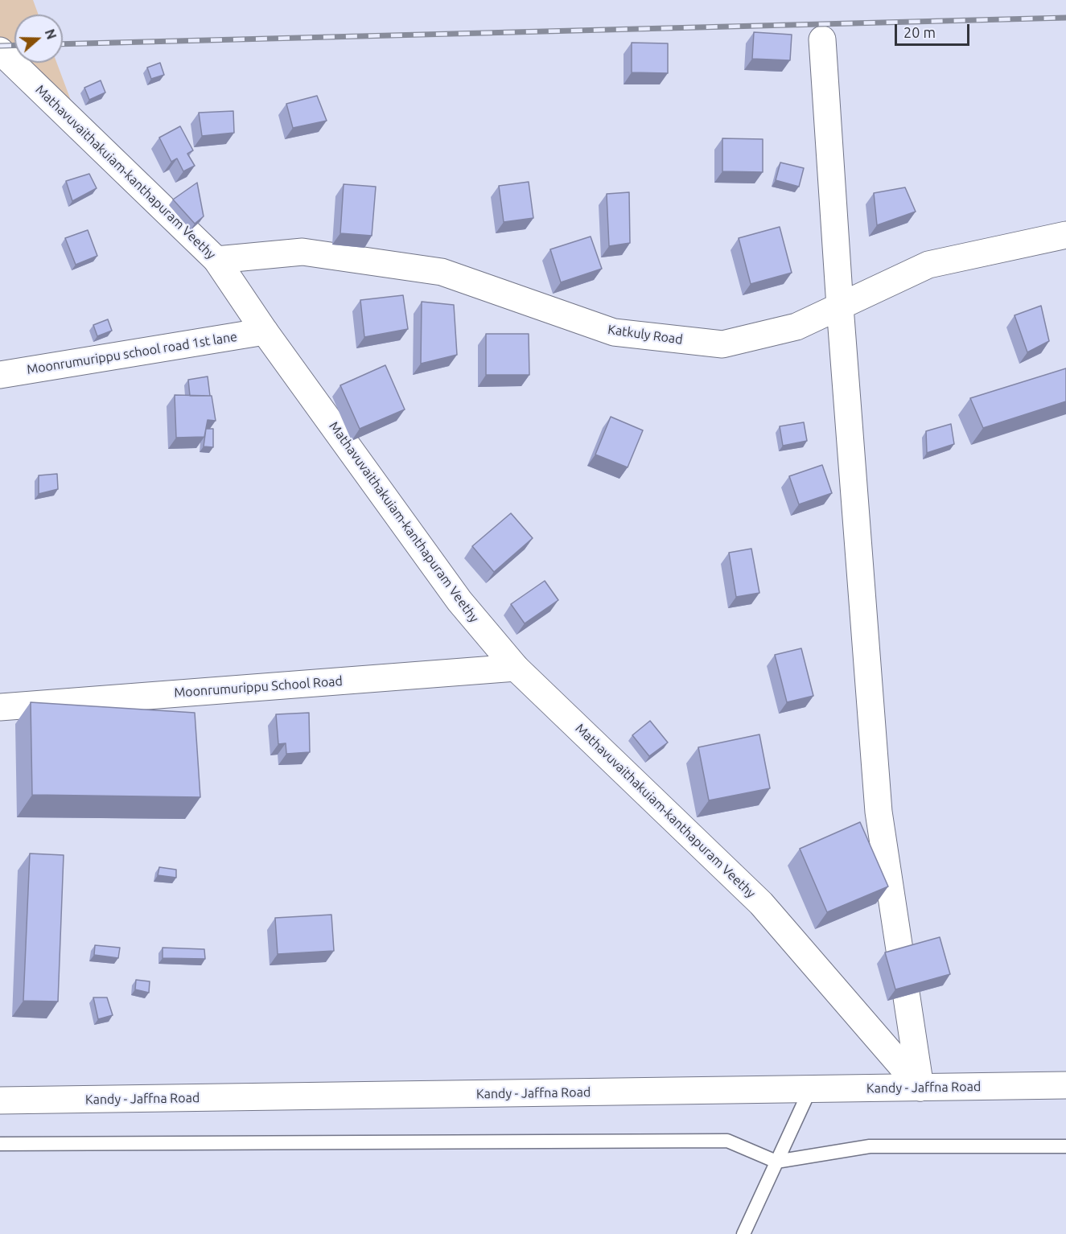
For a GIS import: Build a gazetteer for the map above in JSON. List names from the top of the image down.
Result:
{
  "streets": {
    "main road": [
      "Mathavuvaithakuiam-kanthapuram Veethy",
      "Katkuly Road",
      "Moonrumurippu school road 1st lane",
      "Moonrumurippu School Road",
      "Kandy - Jaffna Road"
    ]
  },
  "crossings": [
    ["Mathavuvaithakuiam-kanthapuram Veethy", "Katkuly Road"],
    ["Mathavuvaithakuiam-kanthapuram Veethy", "Moonrumurippu school road 1st lane"],
    ["Mathavuvaithakuiam-kanthapuram Veethy", "Moonrumurippu School Road"],
    ["Mathavuvaithakuiam-kanthapuram Veethy", "Kandy - Jaffna Road"]
  ],
  "scale_bar": "20 m",
  "north": "right"
}
